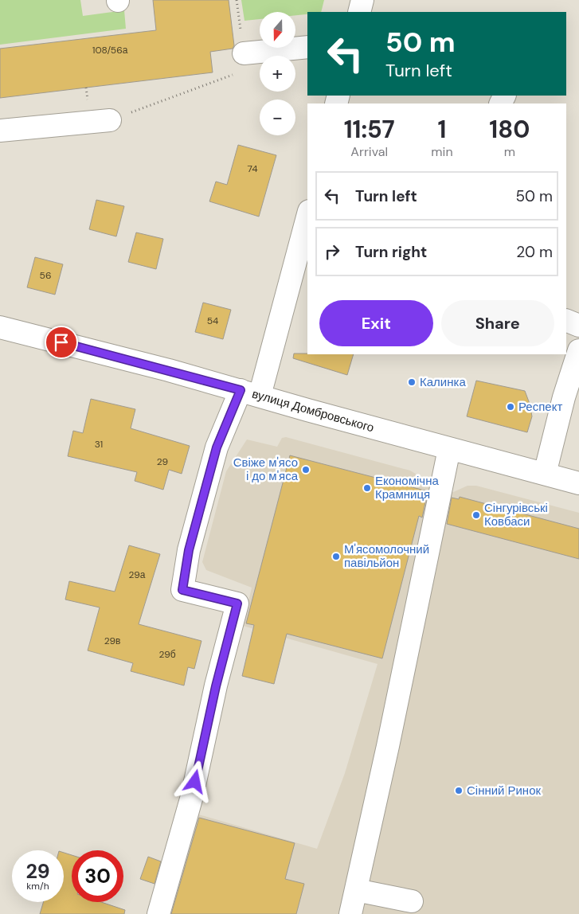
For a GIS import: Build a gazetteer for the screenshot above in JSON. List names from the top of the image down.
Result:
{
  "streets": {
    "street": ["вулиця Домбровського"]
  },
  "places": [
    "Калинка",
    "Респект",
    "Свіже м'ясо і до м'яса",
    "Економічна Крамниця",
    "Сінгурівські Ковбаси",
    "М'ясомолочний павільйон",
    "Сінний Ринок"
  ],
  "house_numbers": [
    "108/56а",
    "74",
    "56",
    "54",
    "31",
    "29",
    "29а",
    "29в",
    "29б"
  ],
  "north": "bottom",
  "page": {
    "map_buttons": ["+", "−"],
    "turn": ["50 m", "Turn left"],
    "eta": [
      "11:57",
      "Arrival",
      "1",
      "min",
      "180",
      "m"
    ],
    "list": [
      {
        "name": "Turn left",
        "value": "50 m"
      },
      {
        "name": "Turn right",
        "value": "20 m"
      }
    ],
    "buttons": ["Exit", "Share"],
    "speed": "29 km/h",
    "limit": "30"
  }
}
